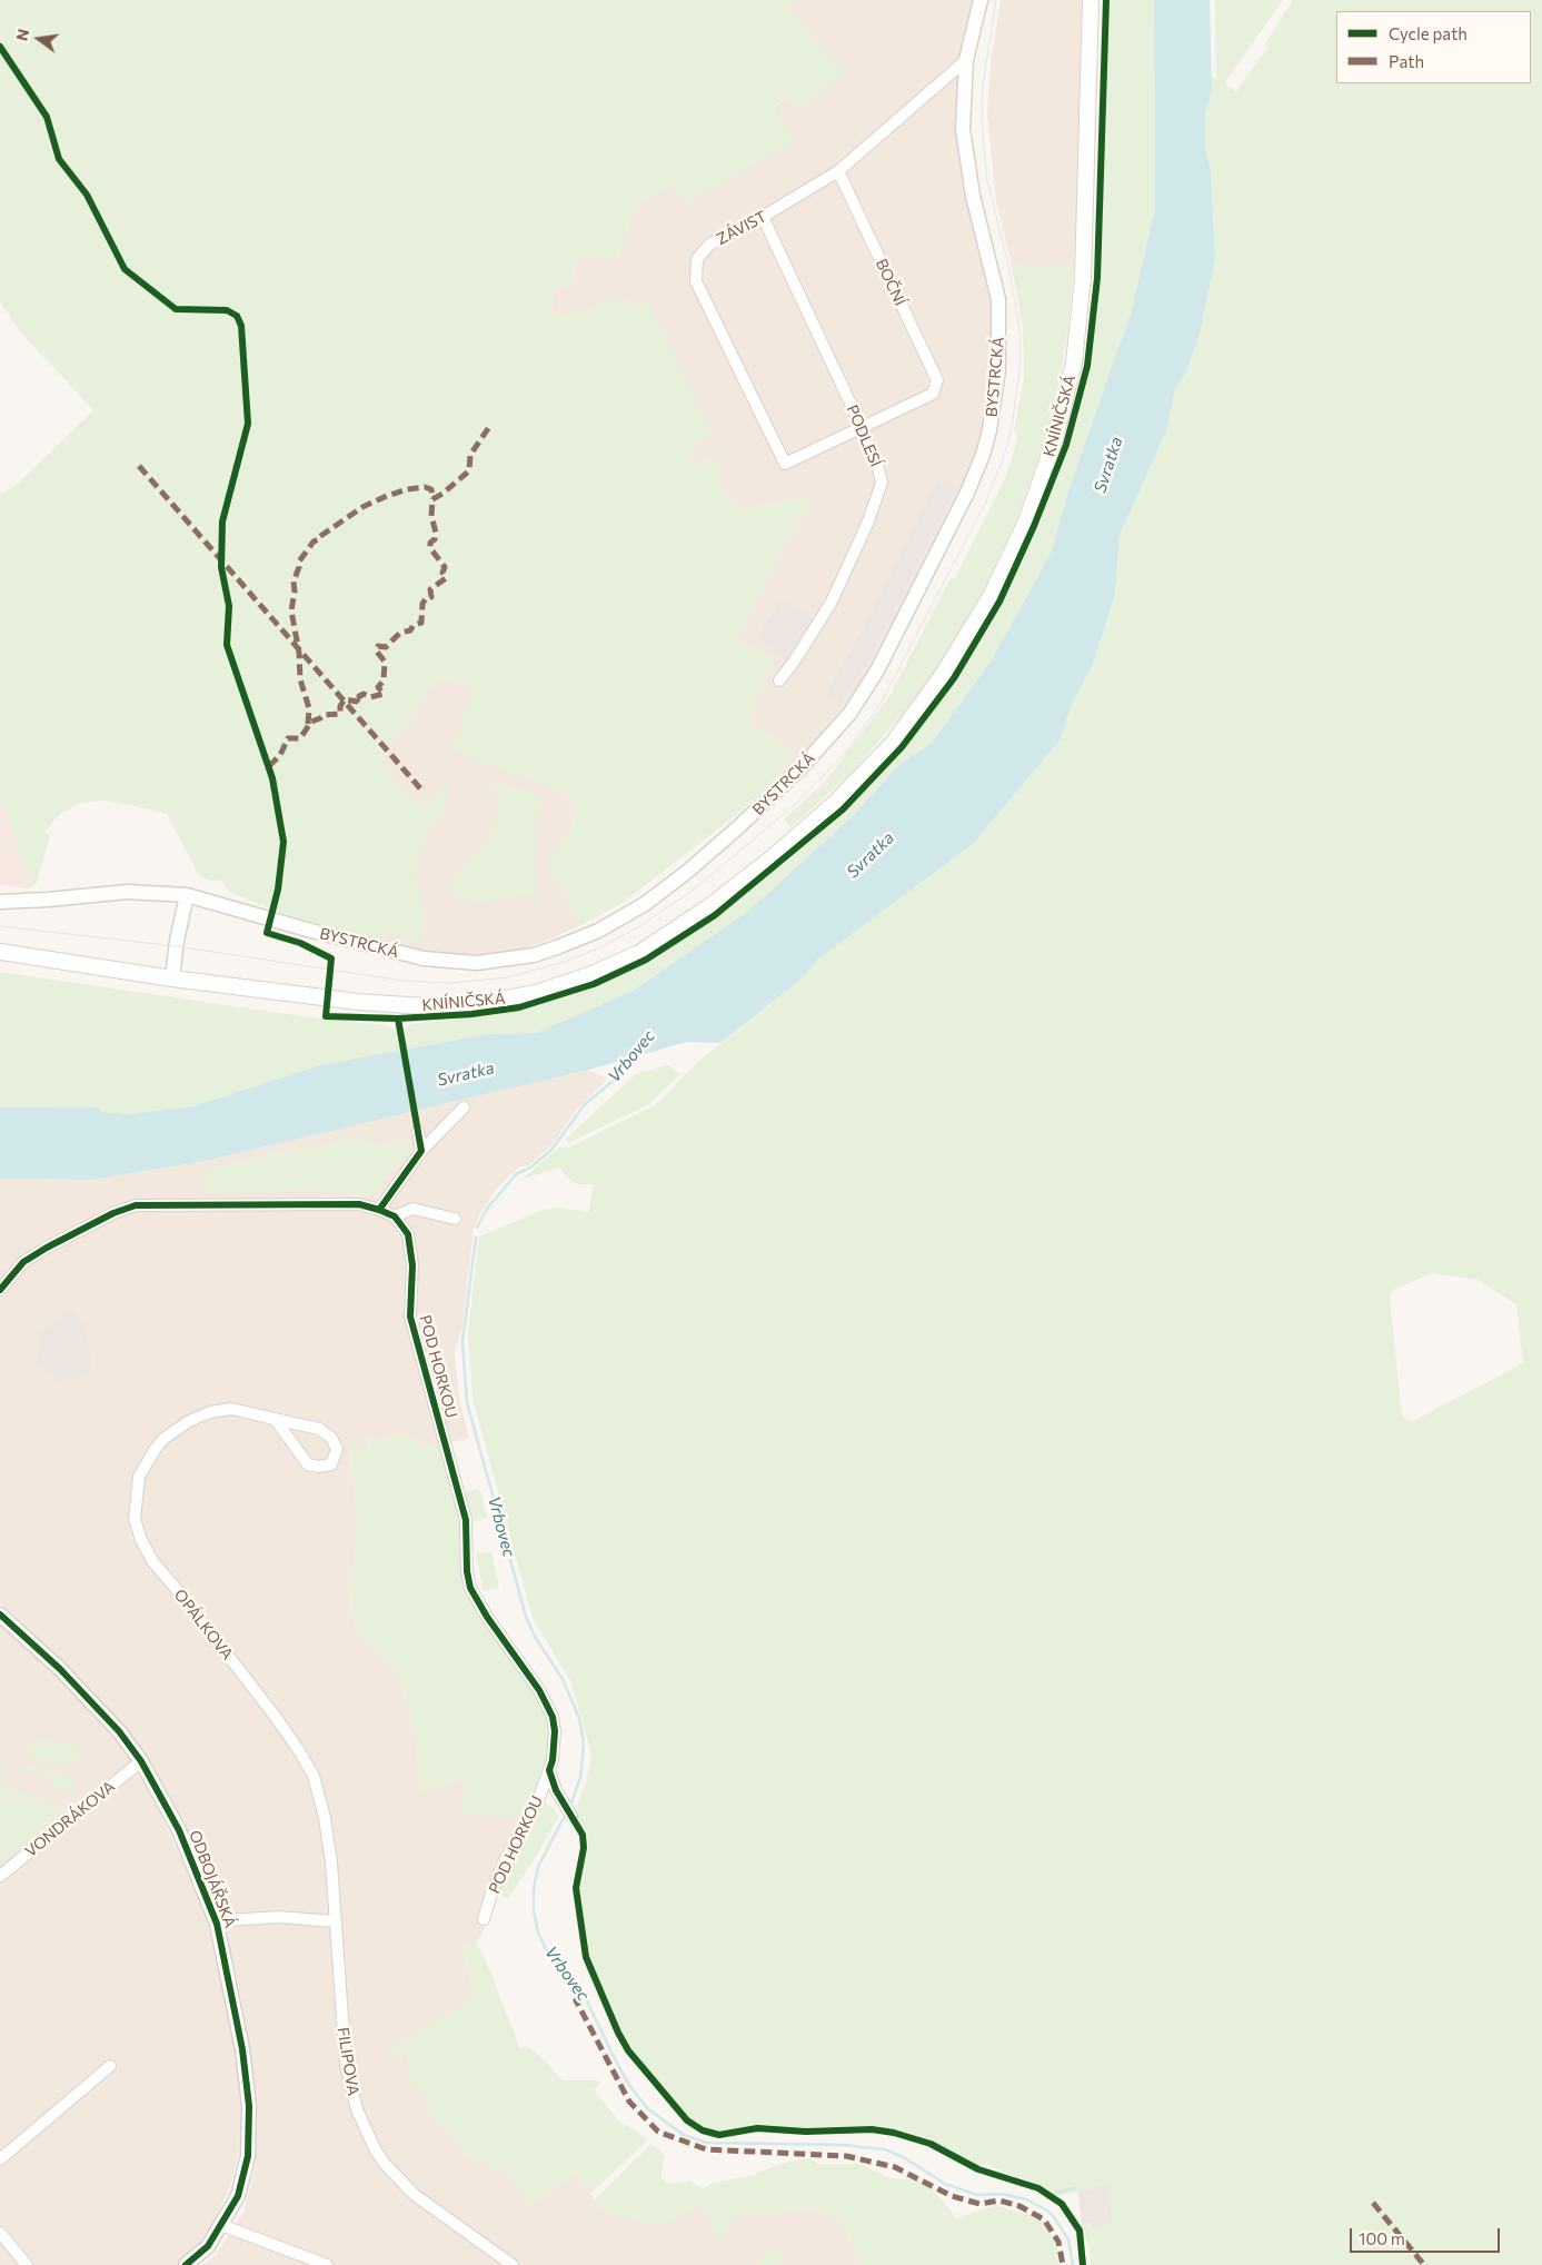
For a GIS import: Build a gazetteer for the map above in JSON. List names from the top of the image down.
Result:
{
  "streets": {
    "main road": ["KNÍNIČSKÁ"],
    "street": [
      "ZÁVIST",
      "BOČNÍ",
      "BYSTRCKÁ",
      "PODLESÍ",
      "POD HORKOU",
      "OPÁLKOVA",
      "VONDRÁKOVA",
      "ODBOJÁŘSKÁ",
      "FILIPOVA"
    ]
  },
  "crossings": [
    ["ZÁVIST", "BOČNÍ"],
    ["ZÁVIST", "BYSTRCKÁ"],
    ["ZÁVIST", "PODLESÍ"],
    ["BOČNÍ", "PODLESÍ"],
    ["OPÁLKOVA", "FILIPOVA"],
    ["VONDRÁKOVA", "ODBOJÁŘSKÁ"]
  ],
  "water": ["Svratka", "Vrbovec"],
  "legend": ["Cycle path", "Path"],
  "scale_bar": "100 m",
  "north": "left"
}
